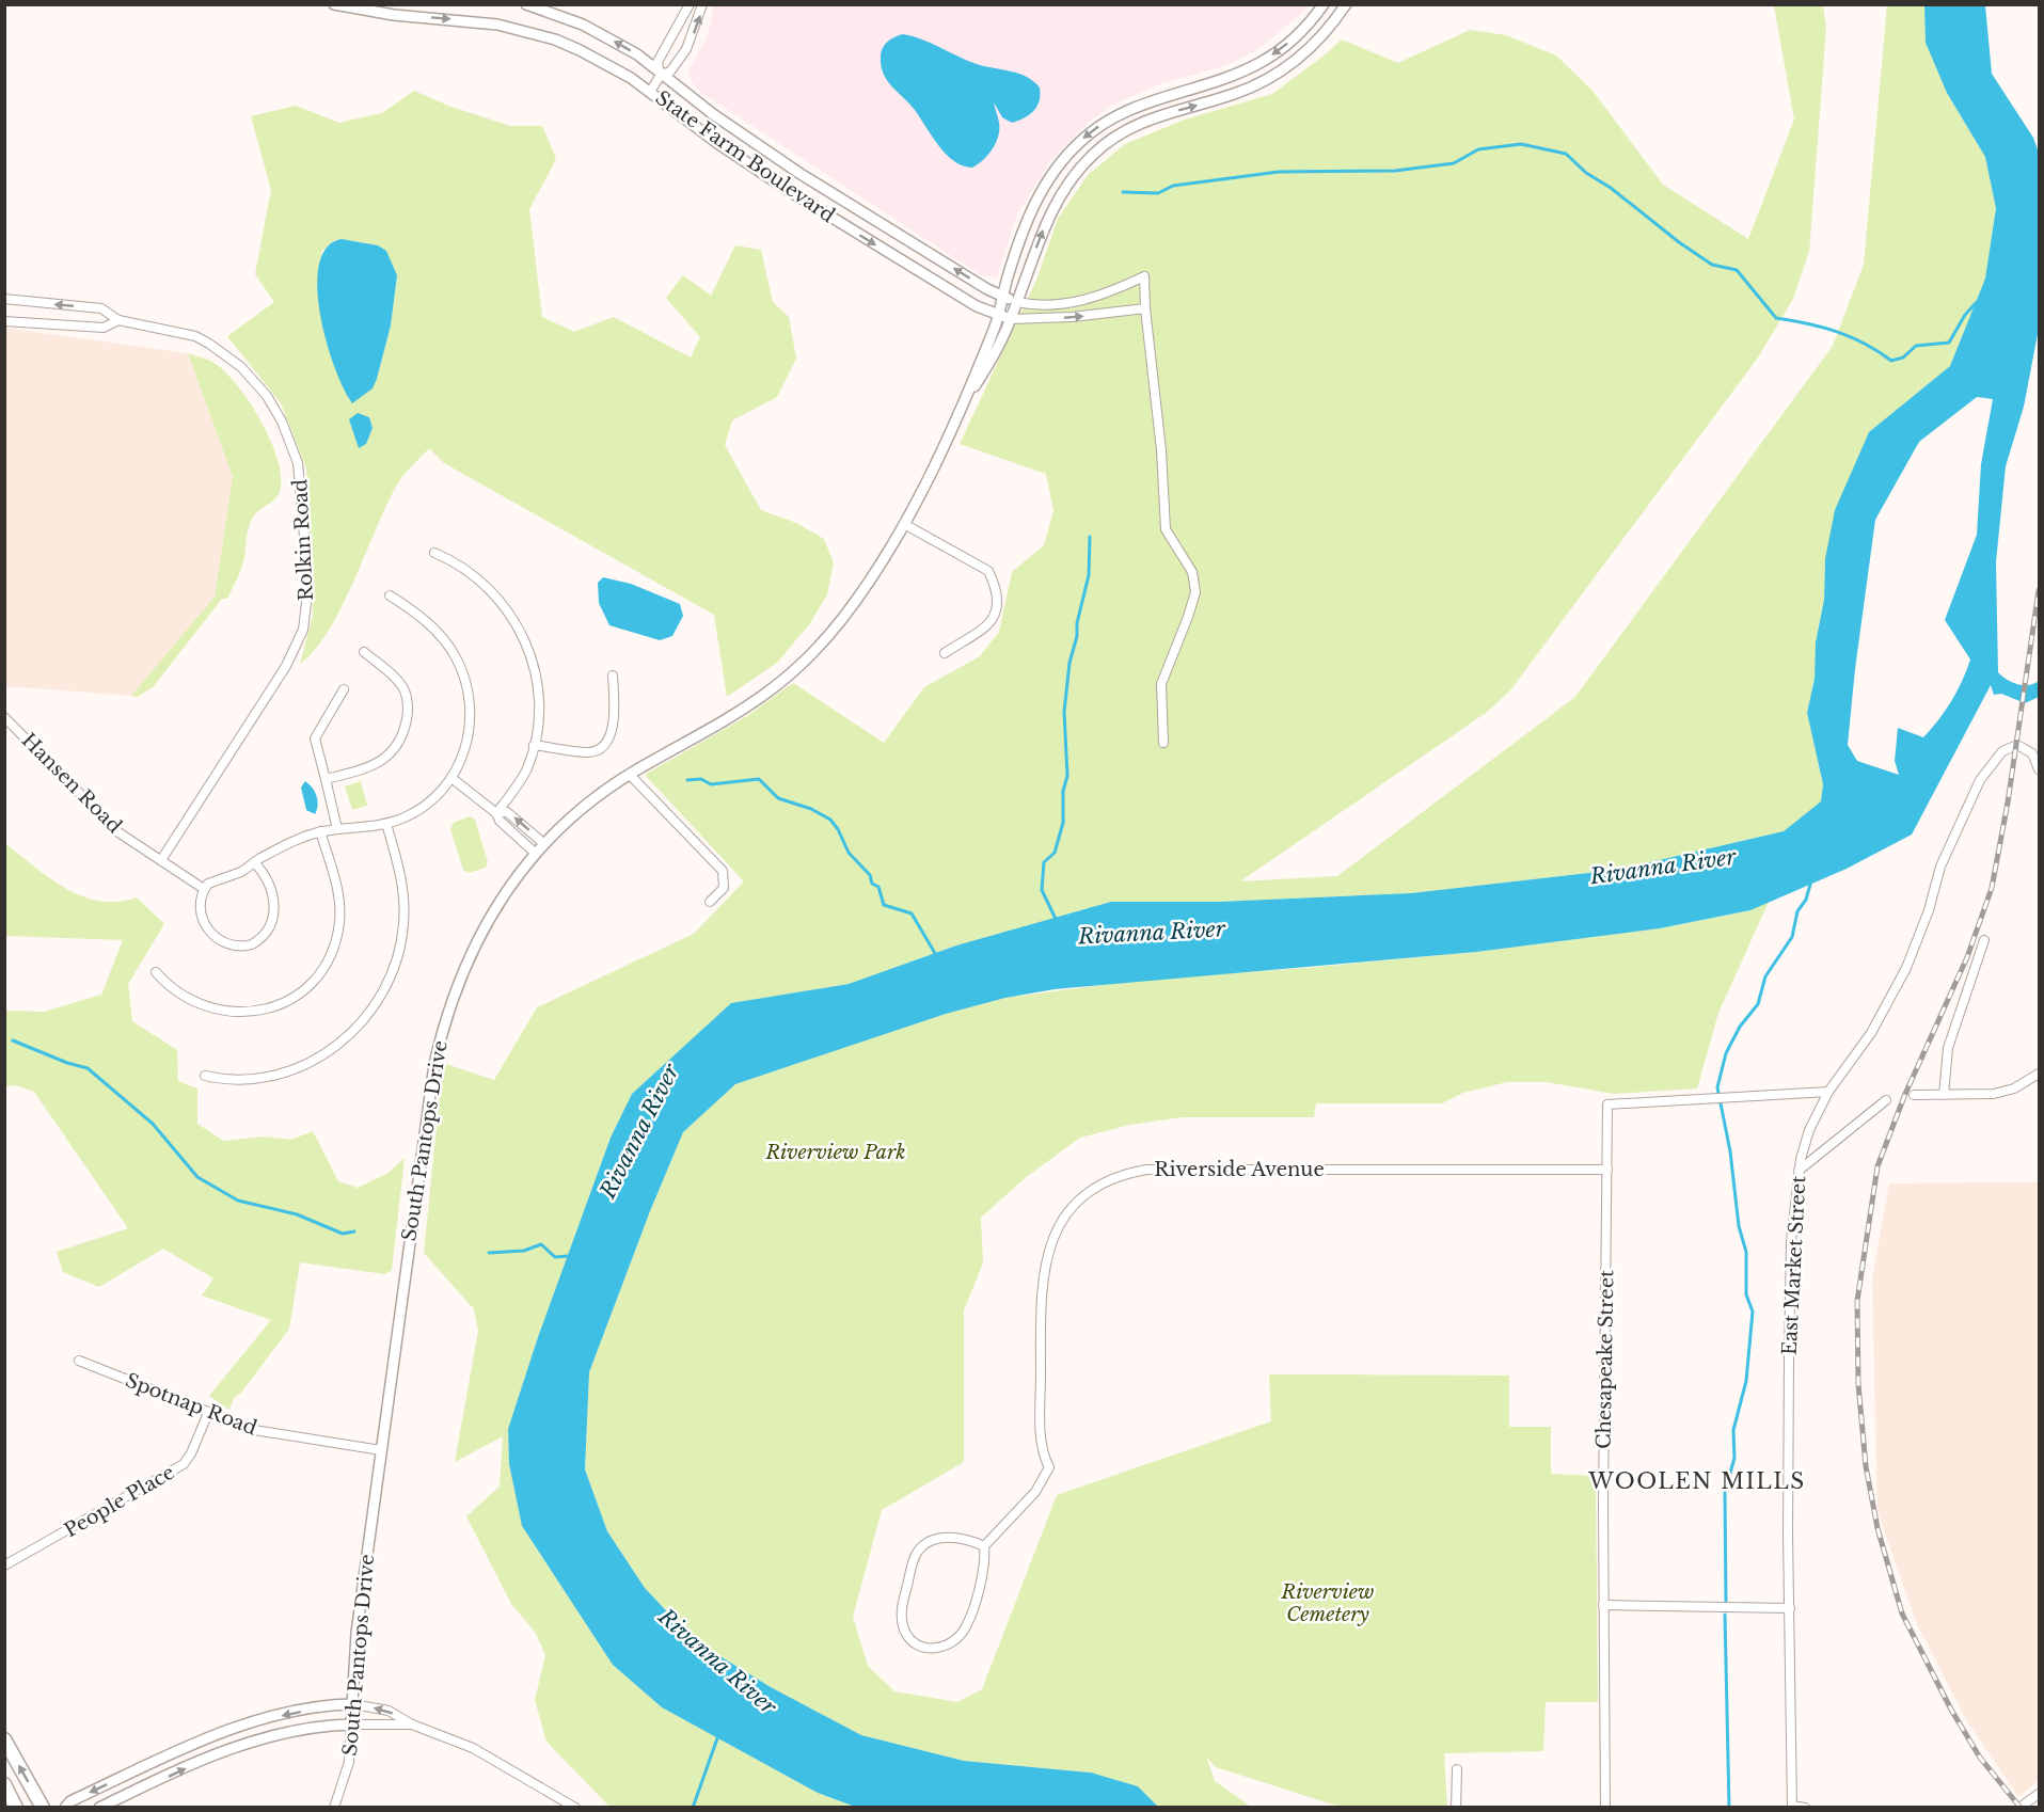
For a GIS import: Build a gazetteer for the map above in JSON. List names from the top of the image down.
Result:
{
  "streets": {
    "street": [
      "State Farm Boulevard",
      "Rolkin Road",
      "Hansen Road",
      "South Pantops Drive",
      "Riverside Avenue",
      "East Market Street",
      "Chesapeake Street",
      "Spotnap Road",
      "People Place"
    ]
  },
  "crossings": [
    ["State Farm Boulevard", "South Pantops Drive"],
    ["Rolkin Road", "Hansen Road"],
    ["South Pantops Drive", "Spotnap Road"],
    ["Riverside Avenue", "Chesapeake Street"],
    ["East Market Street", "Chesapeake Street"],
    ["Spotnap Road", "People Place"]
  ],
  "districts": ["WOOLEN MILLS"],
  "water": ["Rivanna River"],
  "parks": ["Riverview Park", "Riverview Cemetery"]
}
